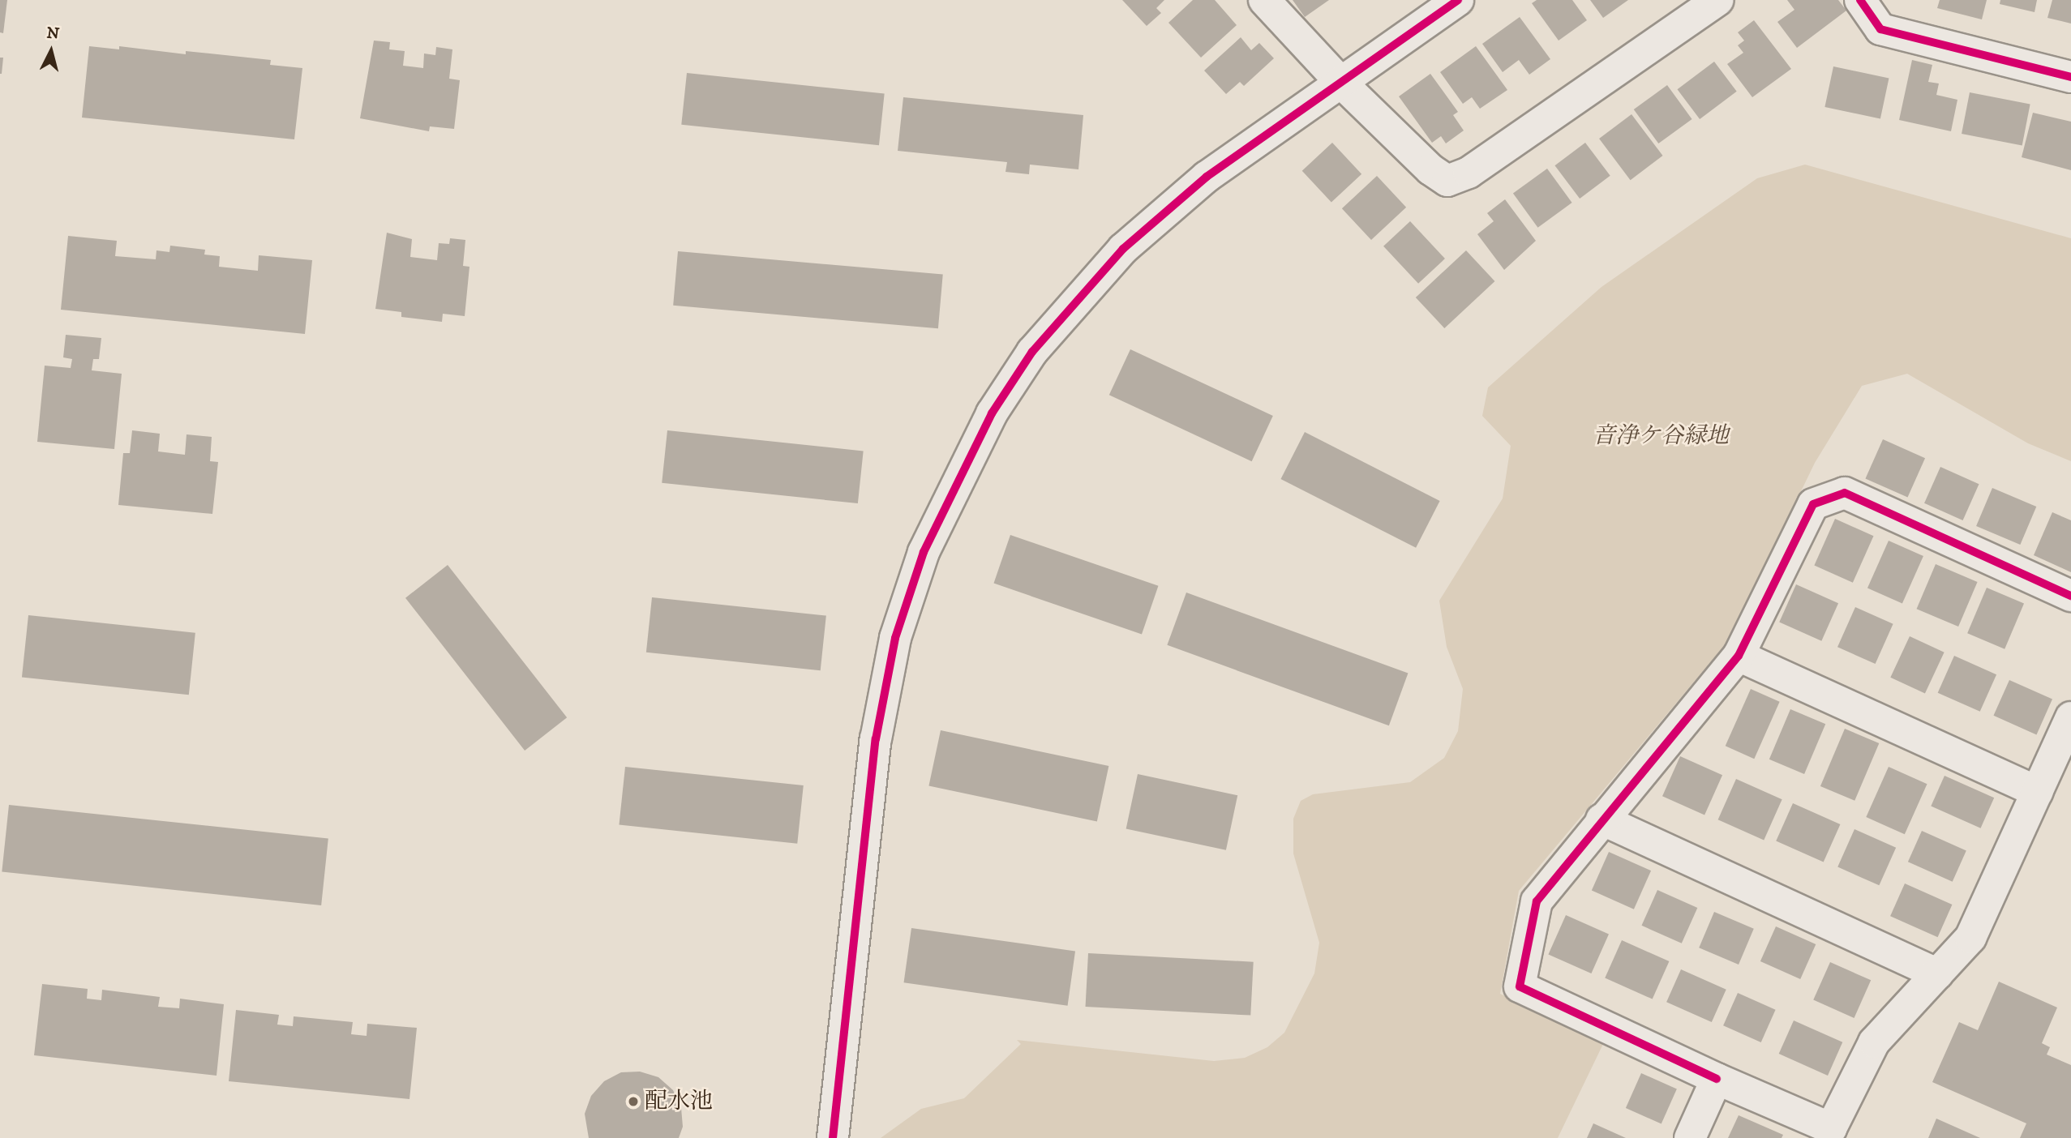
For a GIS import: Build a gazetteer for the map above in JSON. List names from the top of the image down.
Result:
{
  "parks": ["音浄ケ谷緑地"],
  "places": ["配水池"],
  "north": "top"
}
